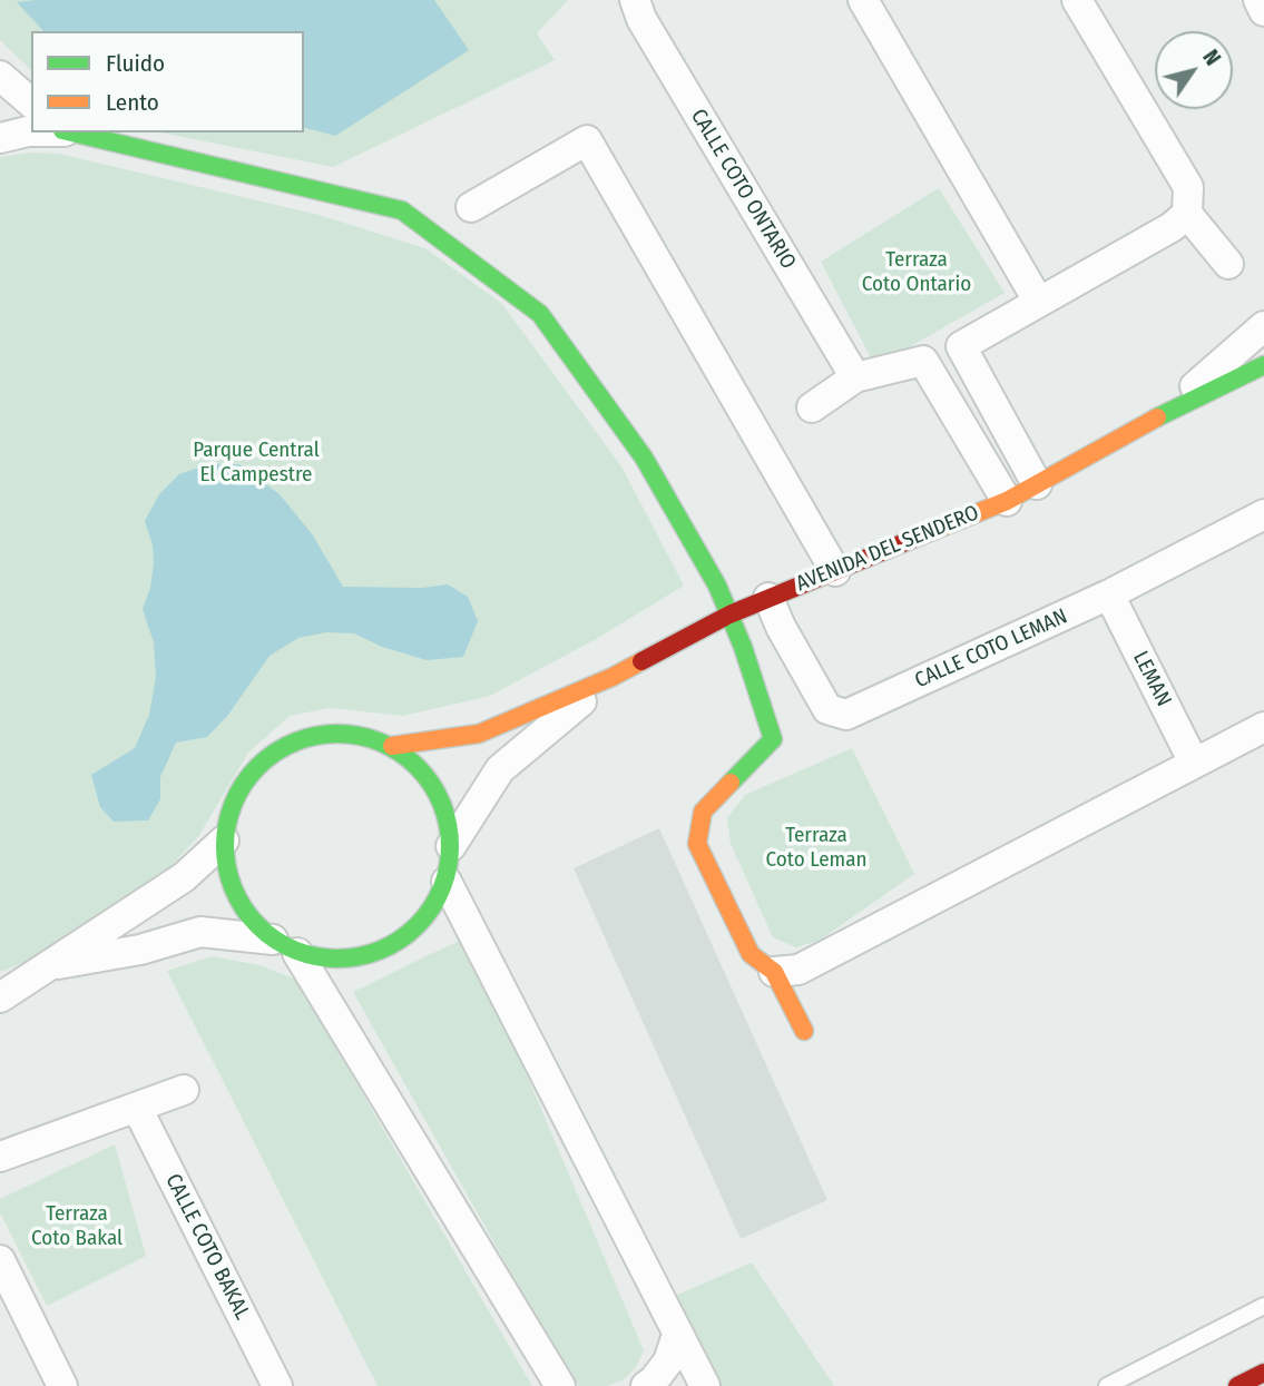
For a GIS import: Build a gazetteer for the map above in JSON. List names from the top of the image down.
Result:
{
  "streets": {
    "street": [
      "CALLE COTO ONTARIO",
      "AVENIDA DEL SENDERO",
      "CALLE COTO LEMAN",
      "LEMAN",
      "CALLE COTO BAKAL"
    ]
  },
  "crossings": [
    ["AVENIDA DEL SENDERO", "CALLE COTO LEMAN"],
    ["CALLE COTO LEMAN", "LEMAN"]
  ],
  "parks": [
    "Terraza Coto Ontario",
    "Parque Central El Campestre",
    "Terraza Coto Leman",
    "Terraza Coto Bakal"
  ],
  "legend": ["Fluido", "Lento"],
  "north": "top right"
}
